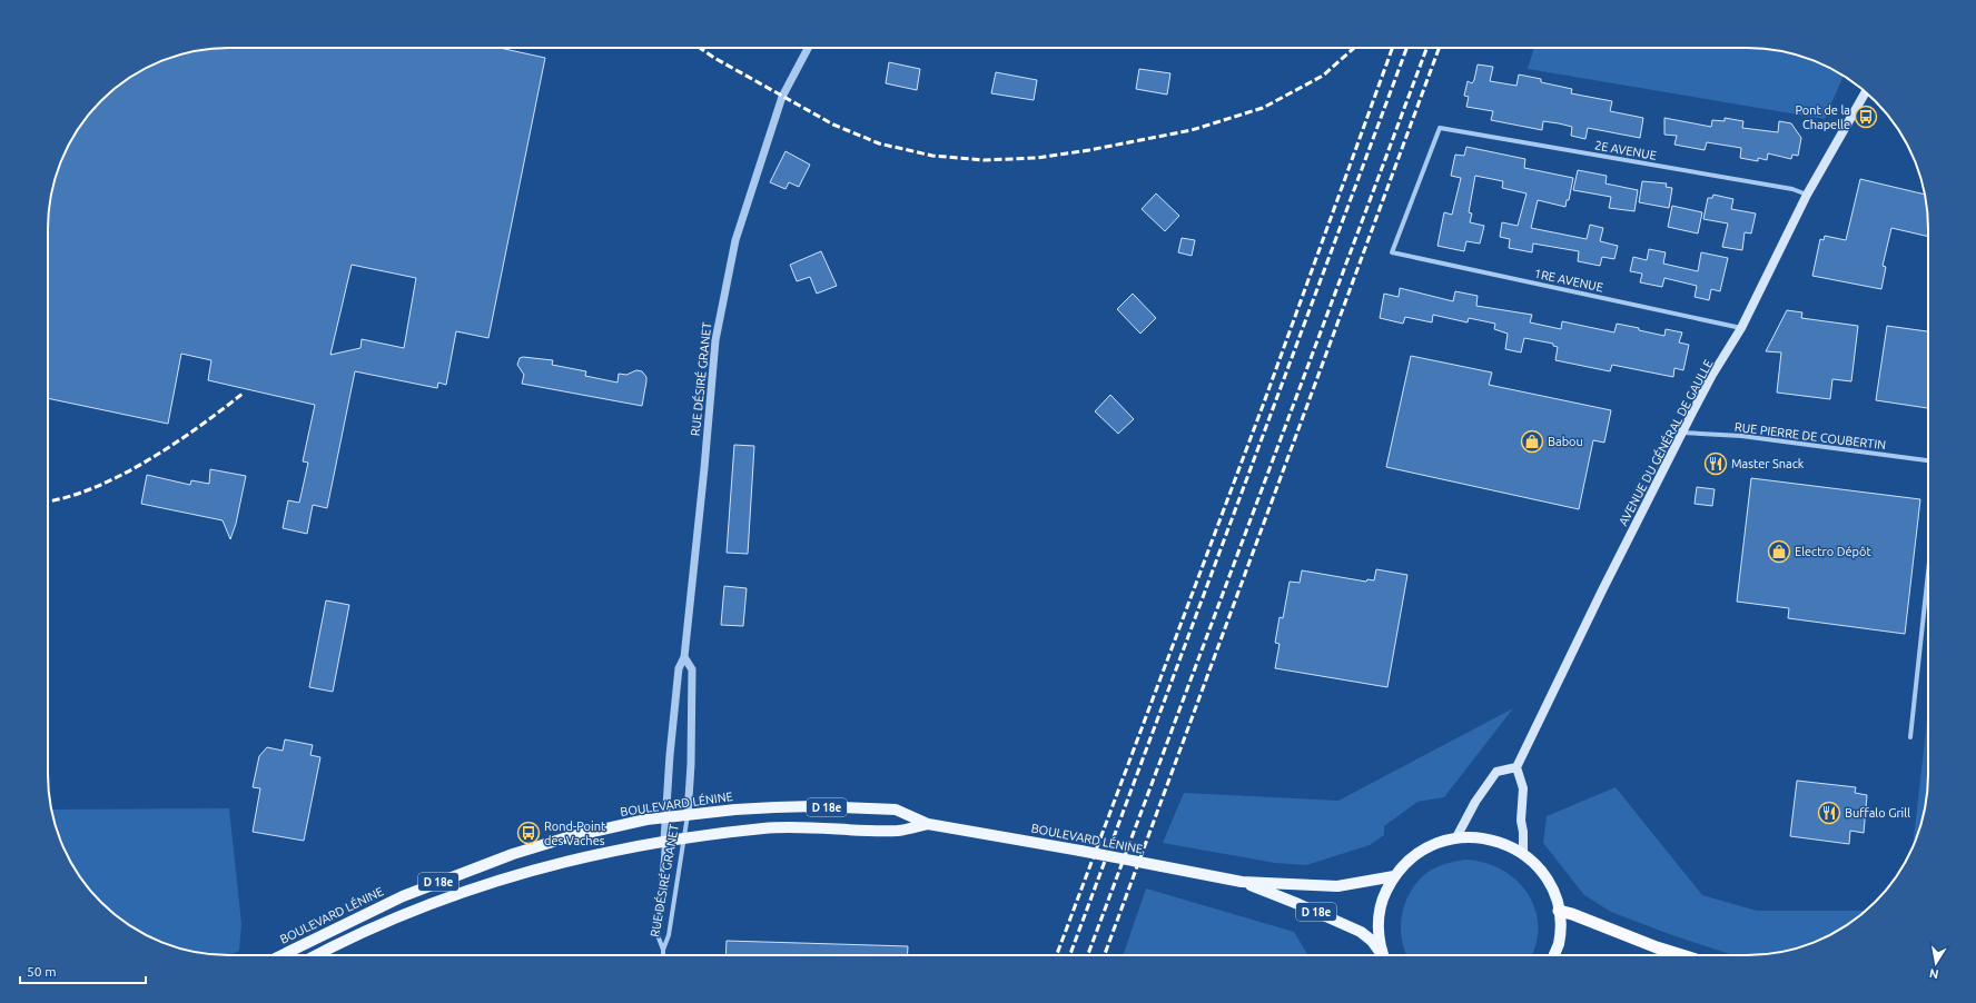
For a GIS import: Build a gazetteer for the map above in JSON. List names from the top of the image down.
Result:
{
  "streets": {
    "main road": ["AVENUE DU GÉNÉRAL DE GAULLE", "BOULEVARD LÉNINE", "D 18e"],
    "street": [
      "2E AVENUE",
      "1RE AVENUE",
      "RUE DÉSIRÉ GRANET",
      "RUE PIERRE DE COUBERTIN"
    ]
  },
  "crossings": [
    ["2E AVENUE", "1RE AVENUE"],
    ["2E AVENUE", "AVENUE DU GÉNÉRAL DE GAULLE"],
    ["1RE AVENUE", "AVENUE DU GÉNÉRAL DE GAULLE"],
    ["RUE DÉSIRÉ GRANET", "BOULEVARD LÉNINE"],
    ["RUE PIERRE DE COUBERTIN", "AVENUE DU GÉNÉRAL DE GAULLE"]
  ],
  "places": {
    "bus stop": ["Pont de la Chapelle", "Rond-Point des Vaches"],
    "shop": ["Babou", "Electro Dépôt"],
    "restaurant": ["Master Snack", "Buffalo Grill"]
  },
  "scale_bar": "50 m",
  "north": "bottom"
}
